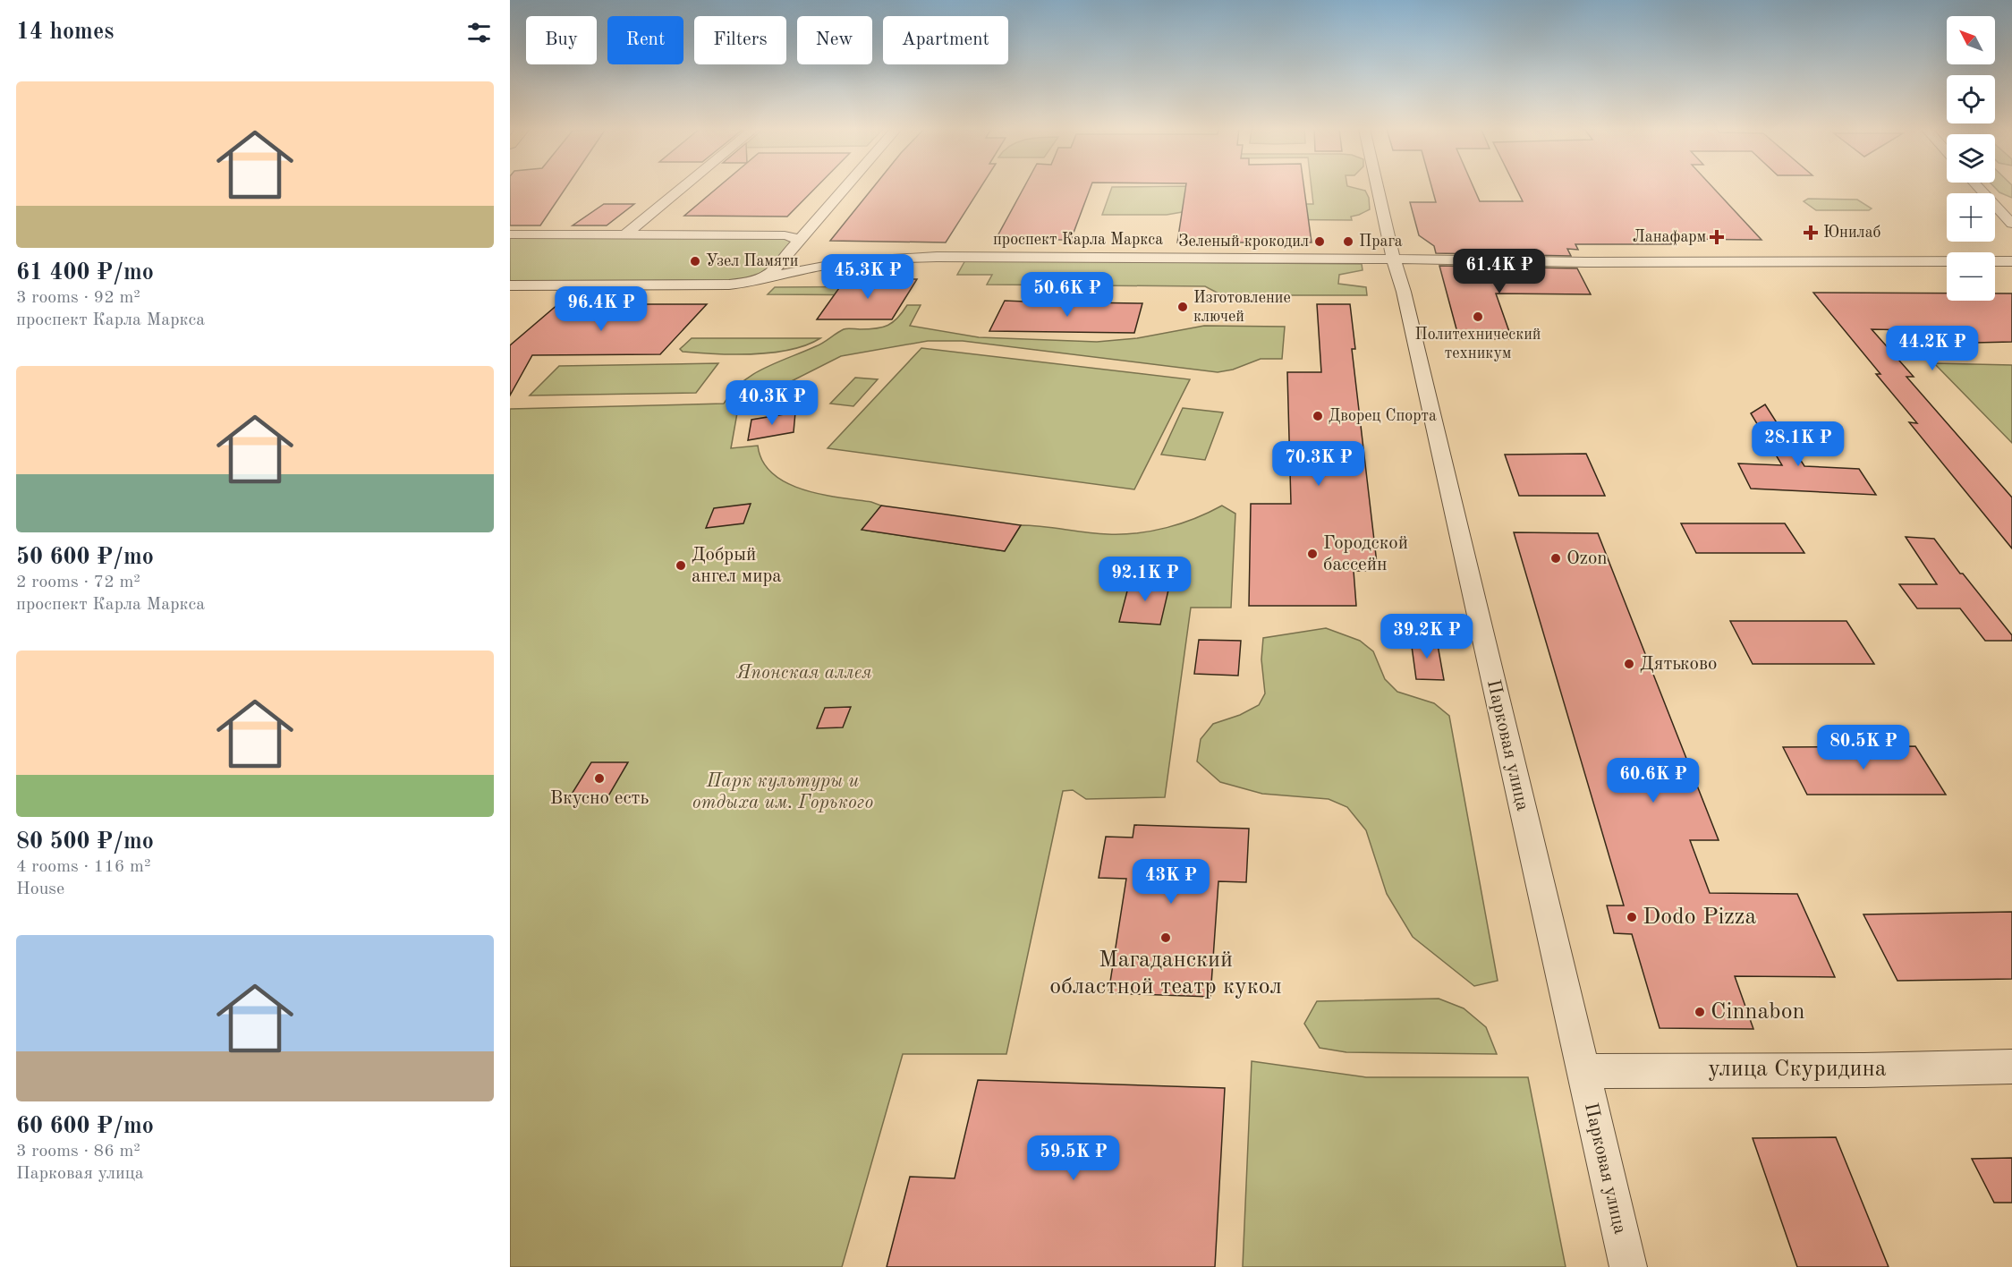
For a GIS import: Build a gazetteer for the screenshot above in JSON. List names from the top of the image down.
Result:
{
  "streets": {
    "street": ["проспект Карла Маркса", "Парковая улица", "улица Скуридина"]
  },
  "crossings": [
    ["проспект Карла Маркса", "Парковая улица"],
    ["Парковая улица", "улица Скуридина"]
  ],
  "parks": ["Японская аллея", "Парк культуры и отдыха им. Горького"],
  "places": {
    "health": ["Юнилаб", "Ланафарм"],
    "other": [
      "Зеленый крокодил",
      "Прага",
      "Узел Памяти",
      "Изготовление ключей",
      "Политехнический техникум",
      "Дворец Спорта",
      "Городской бассейн",
      "Ozon",
      "Добрый ангел мира",
      "Дятьково",
      "Вкусно есть",
      "Dodo Pizza",
      "Магаданский областной театр кукол",
      "Cinnabon"
    ]
  },
  "north": "top left",
  "page": {
    "heading": "14 homes",
    "map_buttons": ["+", "−"],
    "chip": [
      "Buy",
      "Rent",
      "Filters",
      "New",
      "Apartment"
    ],
    "list": [
      {
        "name": "61 400 ₽/mo",
        "note": "3 rooms · 92 m² · проспект Карла Маркса"
      },
      {
        "name": "50 600 ₽/mo",
        "note": "2 rooms · 72 m² · проспект Карла Маркса"
      },
      {
        "name": "80 500 ₽/mo",
        "note": "4 rooms · 116 m² · House"
      },
      {
        "name": "60 600 ₽/mo",
        "note": "3 rooms · 86 m² · Парковая улица"
      }
    ],
    "price": [
      "61.4K ₽",
      "45.3K ₽",
      "50.6K ₽",
      "96.4K ₽",
      "44.2K ₽",
      "40.3K ₽",
      "28.1K ₽",
      "70.3K ₽",
      "92.1K ₽",
      "39.2K ₽",
      "80.5K ₽",
      "60.6K ₽",
      "43K ₽",
      "59.5K ₽"
    ]
  }
}
